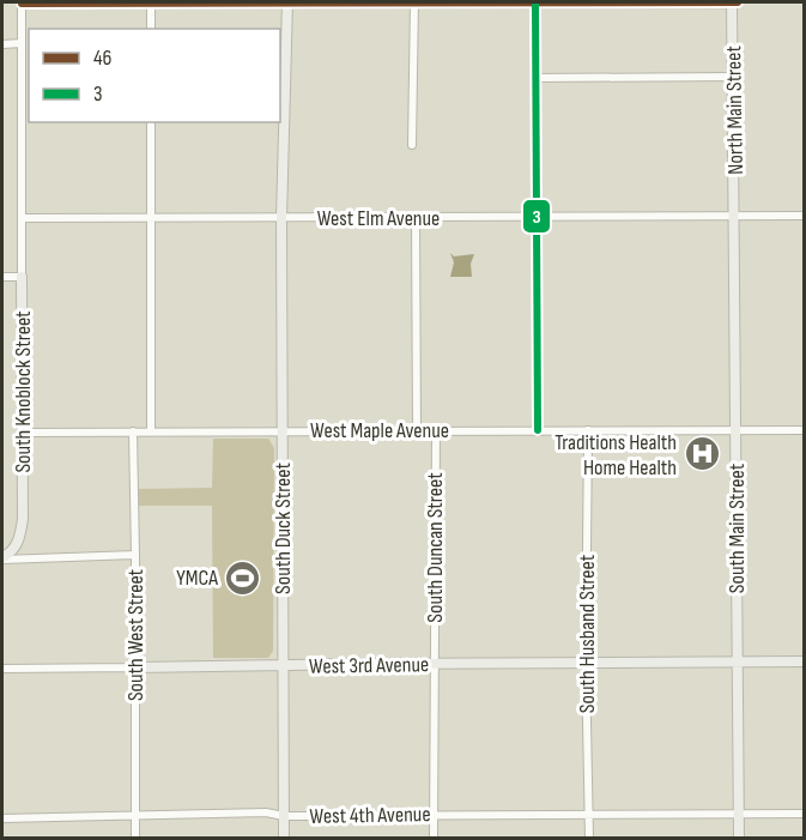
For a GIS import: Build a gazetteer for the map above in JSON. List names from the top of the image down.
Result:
{
  "streets": {
    "main road": [
      "North Main Street",
      "South Knoblock Street",
      "South Duck Street",
      "South Main Street",
      "West 3rd Avenue"
    ],
    "street": [
      "West Elm Avenue",
      "West Maple Avenue",
      "South Duncan Street",
      "South Husband Street",
      "South West Street",
      "West 4th Avenue"
    ]
  },
  "crossings": [
    ["North Main Street", "West Elm Avenue"],
    ["North Main Street", "South Main Street"],
    ["West Elm Avenue", "South Knoblock Street"],
    ["West Elm Avenue", "South Duck Street"],
    ["West Elm Avenue", "South Main Street"],
    ["South Knoblock Street", "West Maple Avenue"],
    ["West Maple Avenue", "South Duck Street"],
    ["West Maple Avenue", "South Main Street"],
    ["West Maple Avenue", "South Duncan Street"],
    ["West Maple Avenue", "South Husband Street"],
    ["West Maple Avenue", "South West Street"],
    ["South Duck Street", "West 3rd Avenue"],
    ["South Duck Street", "West 4th Avenue"],
    ["South Main Street", "West 3rd Avenue"],
    ["South Main Street", "West 4th Avenue"],
    ["South Duncan Street", "West 3rd Avenue"],
    ["South Duncan Street", "West 4th Avenue"],
    ["South Husband Street", "West 3rd Avenue"],
    ["South Husband Street", "West 4th Avenue"],
    ["South West Street", "West 3rd Avenue"],
    ["South West Street", "West 4th Avenue"]
  ],
  "places": {
    "hospital": ["Traditions Health Home Health"],
    "sports": ["YMCA"]
  },
  "lines": ["transit line 46", "transit line 3"],
  "legend": ["46", "3"]
}
